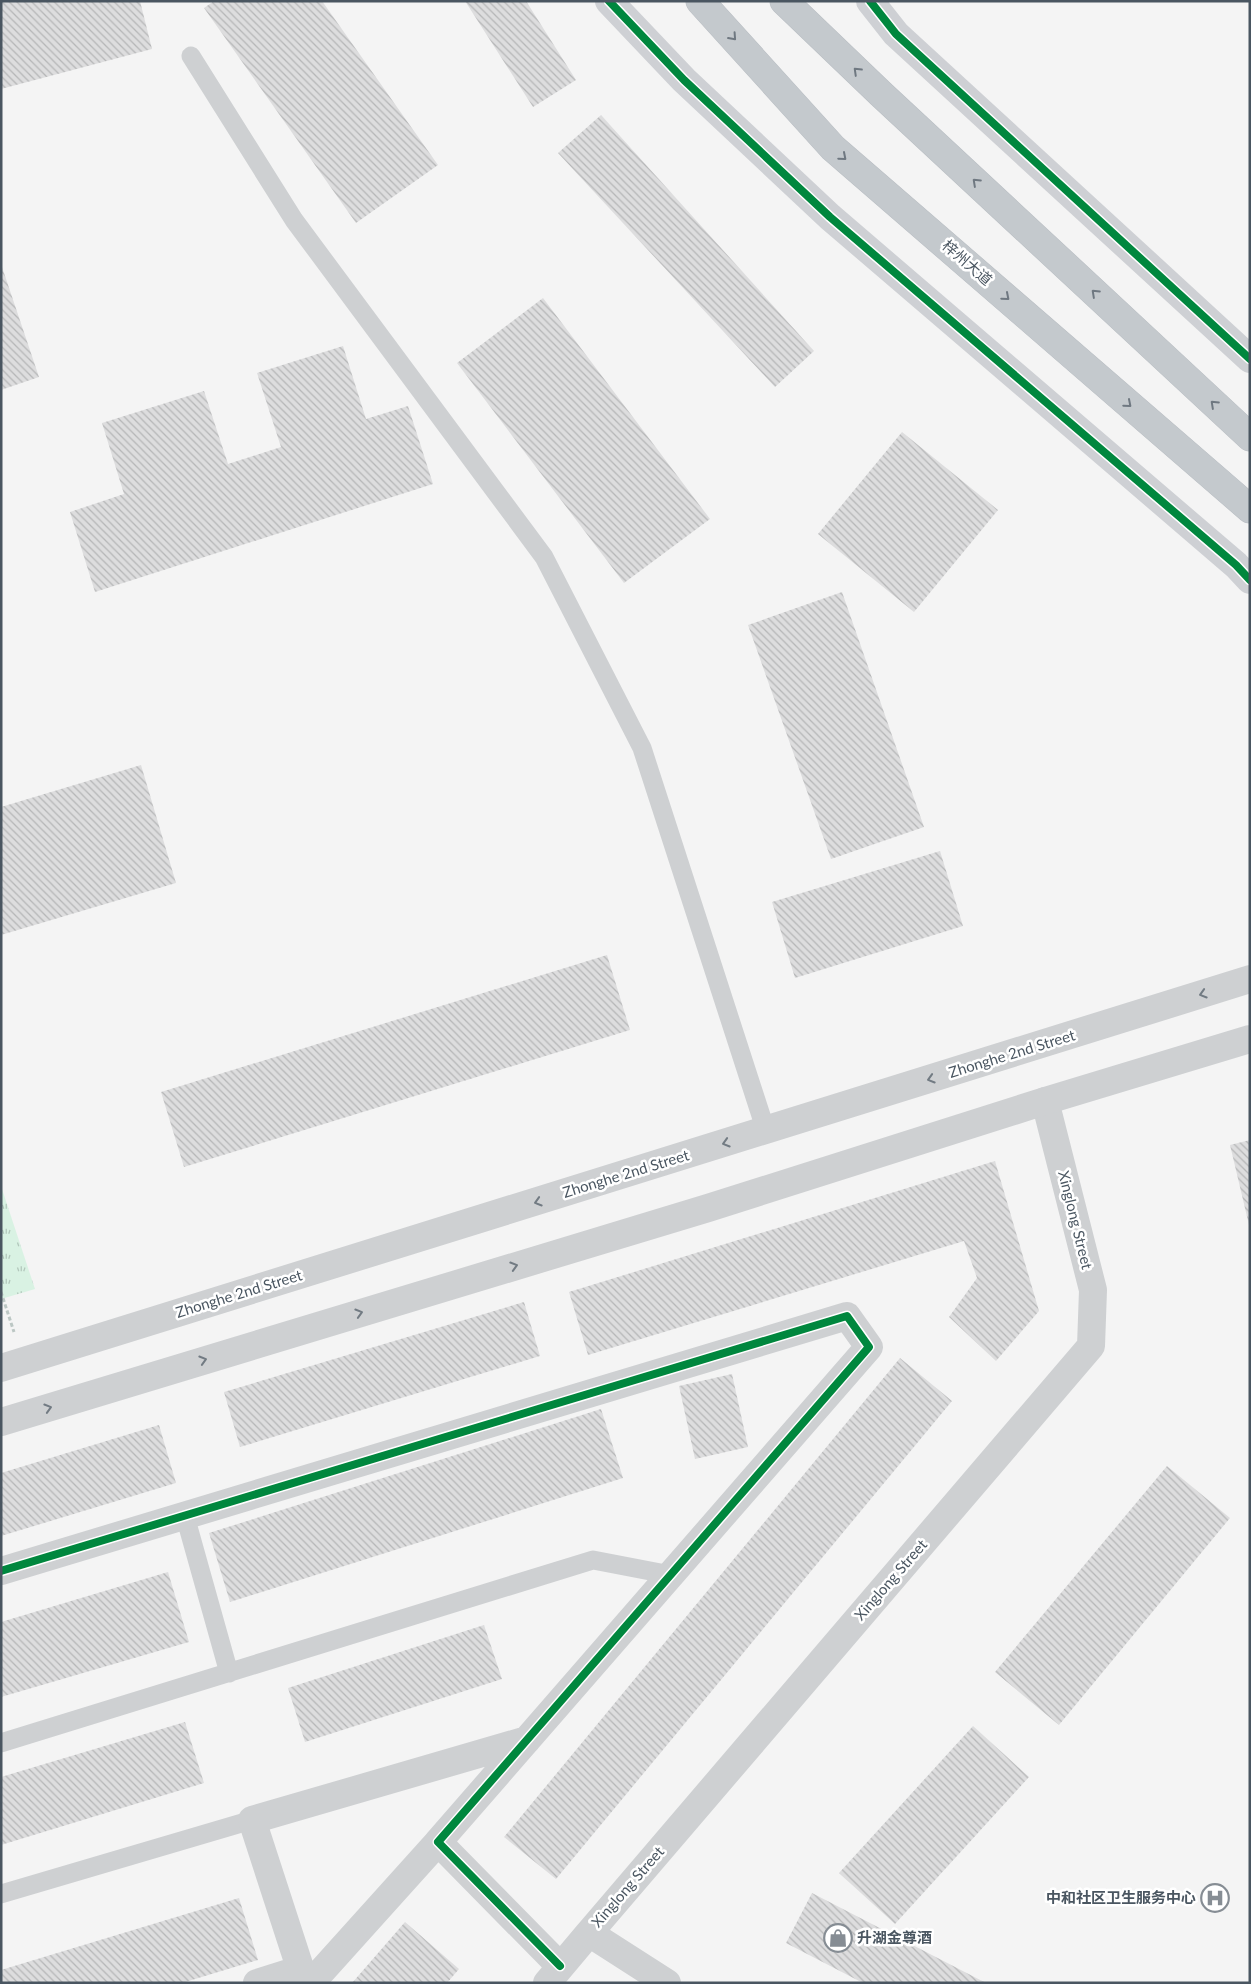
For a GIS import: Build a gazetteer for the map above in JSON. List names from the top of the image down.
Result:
{
  "streets": {
    "highway": ["梓州大道"],
    "street": ["Zhonghe 2nd Street", "Xinglong Street"]
  },
  "places": {
    "hospital": ["中和社区卫生服务中心"],
    "shop": ["升湖金尊酒"]
  }
}
